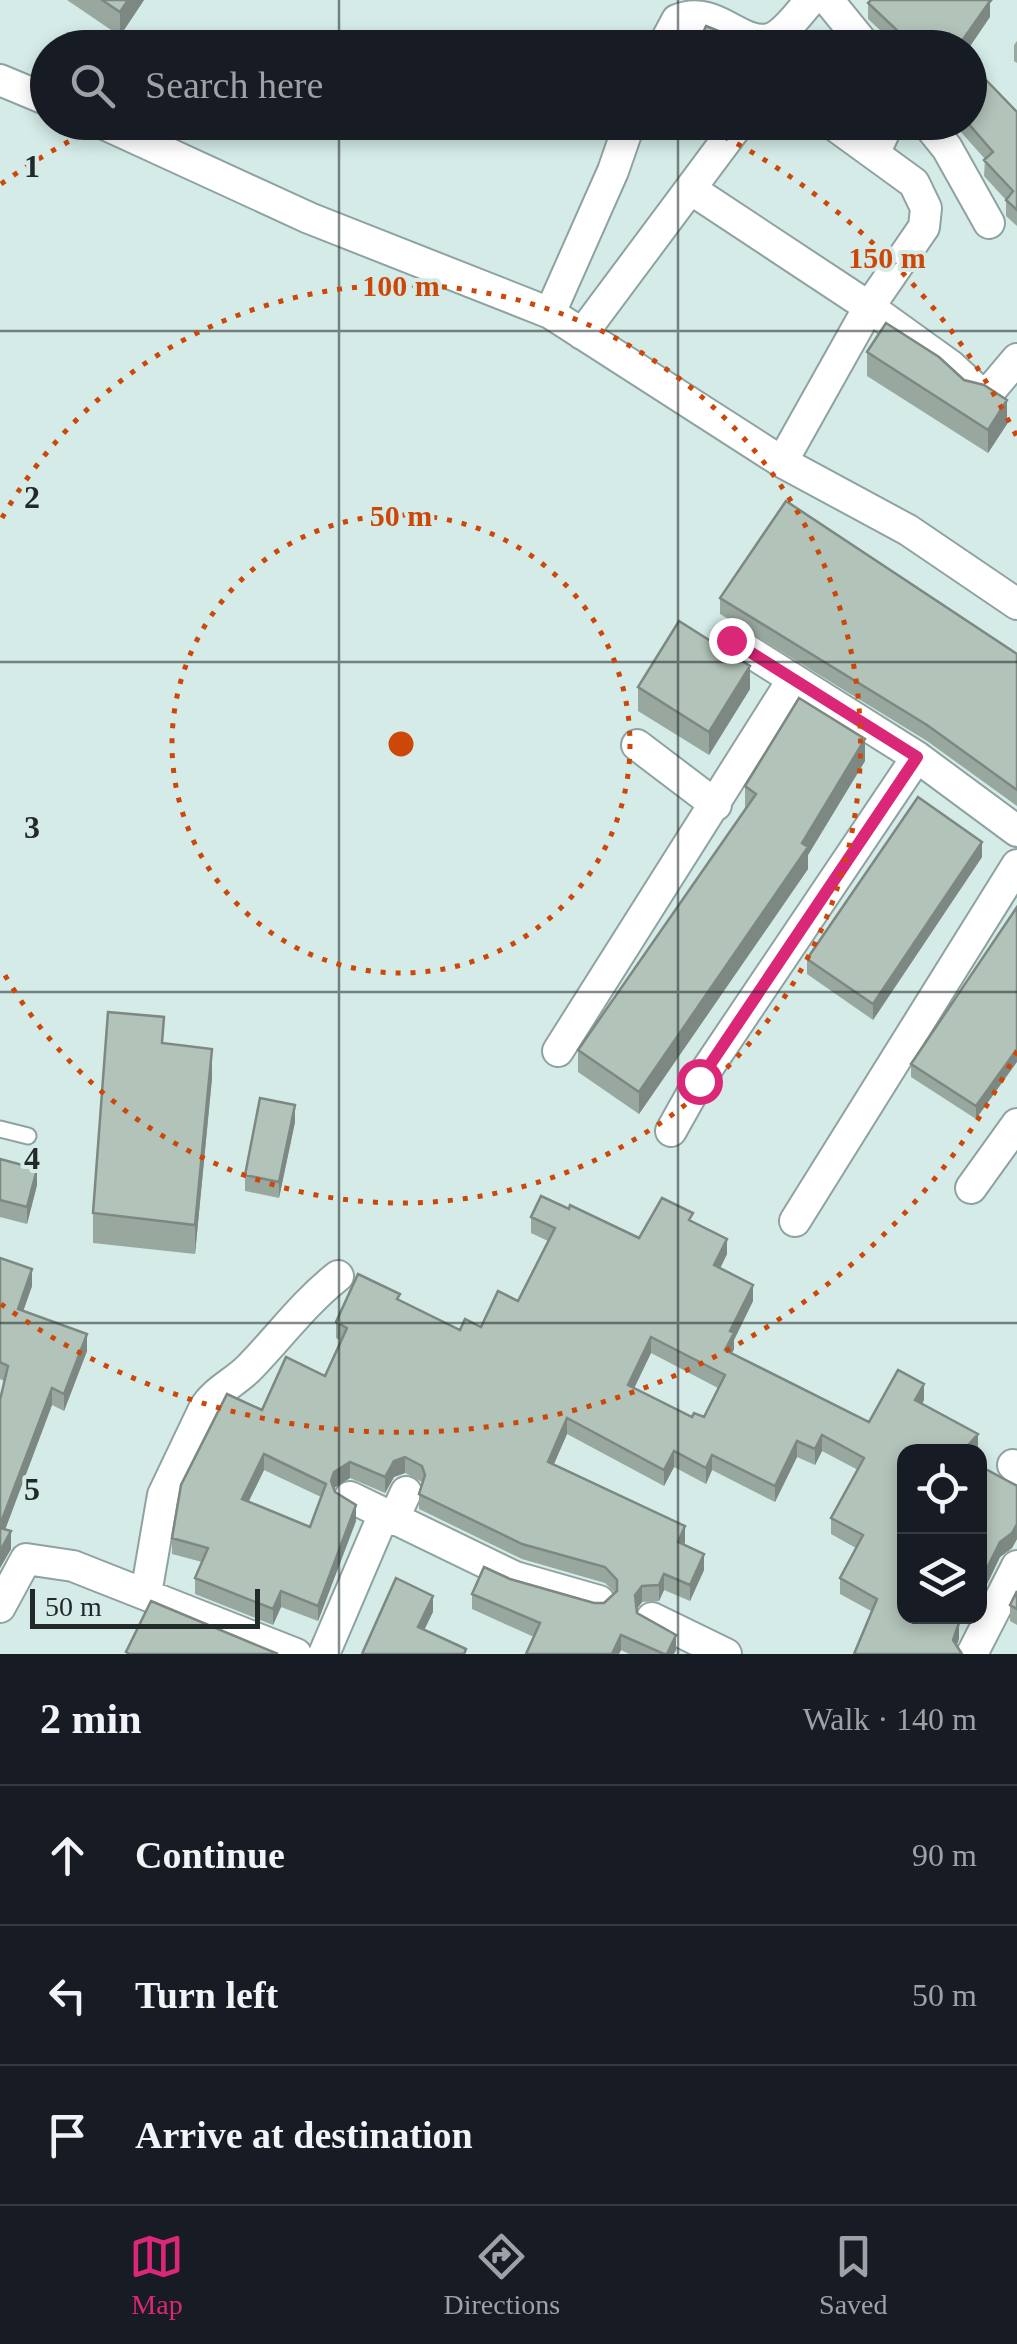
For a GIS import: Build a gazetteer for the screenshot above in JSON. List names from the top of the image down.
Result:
{
  "scale_bar": "50 m",
  "page": {
    "search": "Search here",
    "scale": "50 m",
    "heading": ["2 min", "Walk · 140 m"],
    "list": [
      ["Continue", "90 m"],
      ["Turn left", "50 m"],
      "Arrive at destination"
    ],
    "nav": ["Map", "Directions", "Saved"]
  },
  "grid": {
    "rows": [
      "1",
      "2",
      "3",
      "4",
      "5"
    ]
  },
  "rings": ["150 m", "100 m", "50 m"]
}
